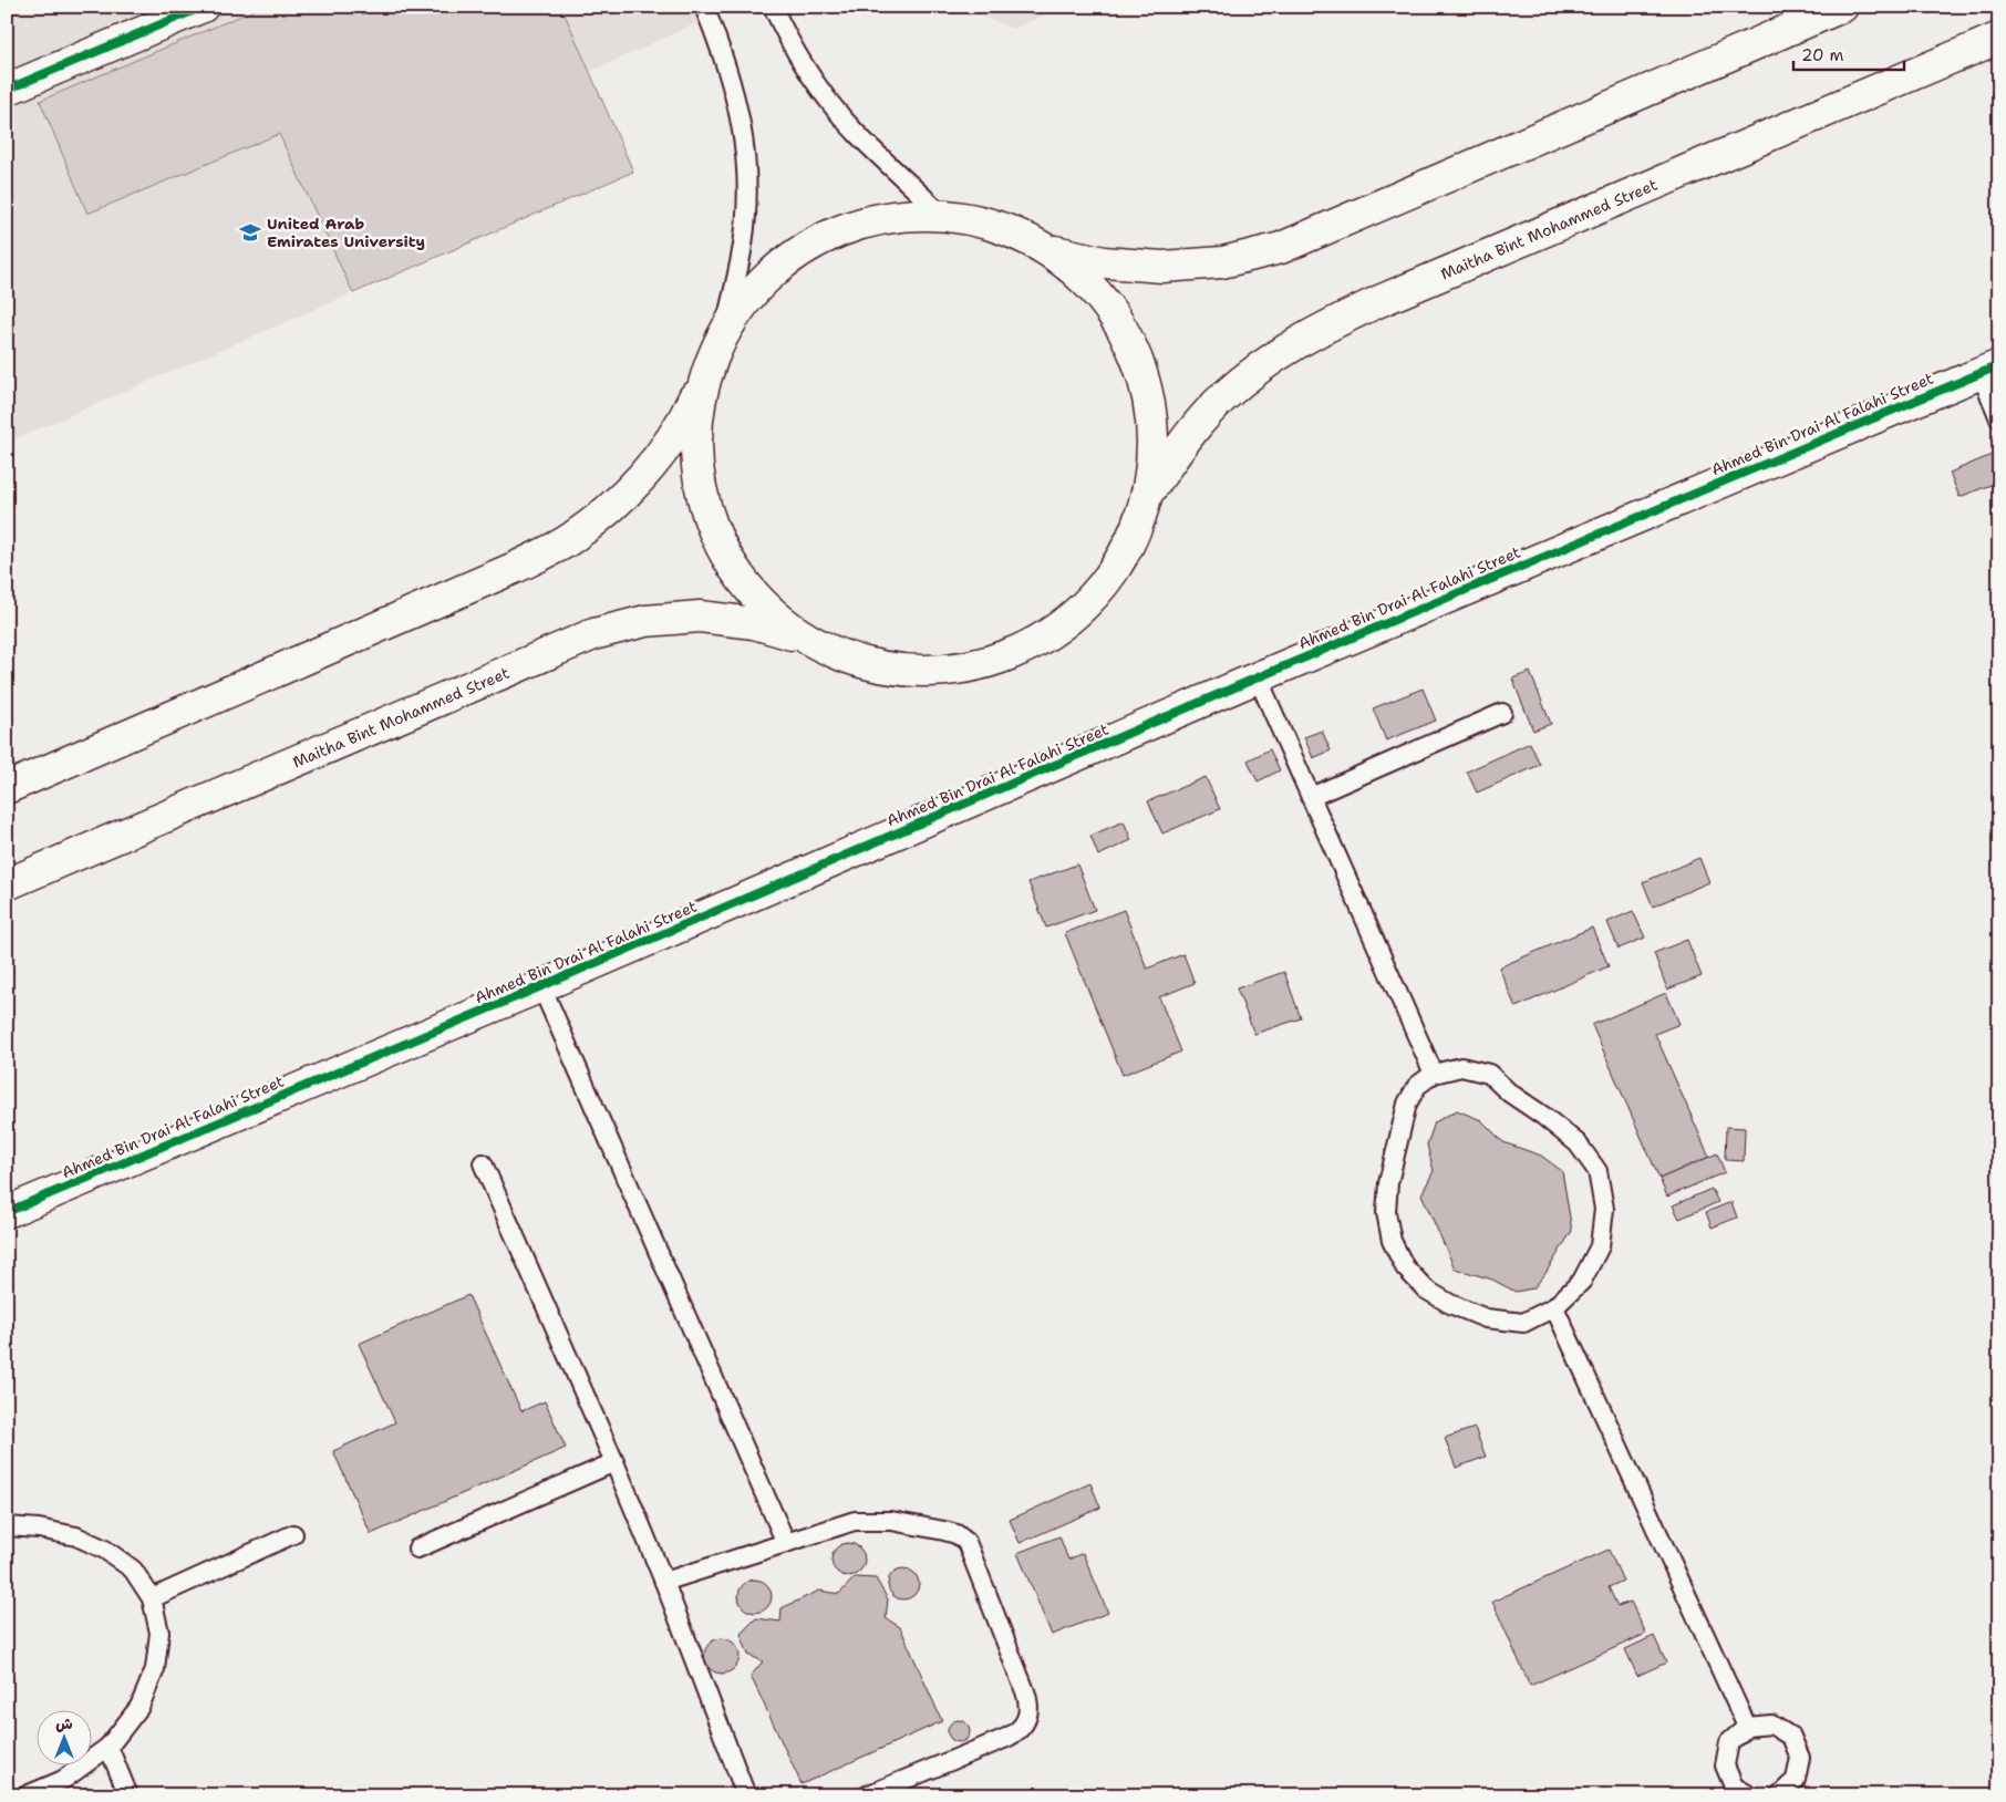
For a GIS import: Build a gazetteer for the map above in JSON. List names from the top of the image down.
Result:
{
  "streets": {
    "main road": ["Maitha Bint Mohammed Street", "Ahmed Bin Drai Al Falahi Street"]
  },
  "places": {
    "school or university": ["United Arab Emirates University"]
  },
  "scale_bar": "20 m",
  "north": "top"
}
